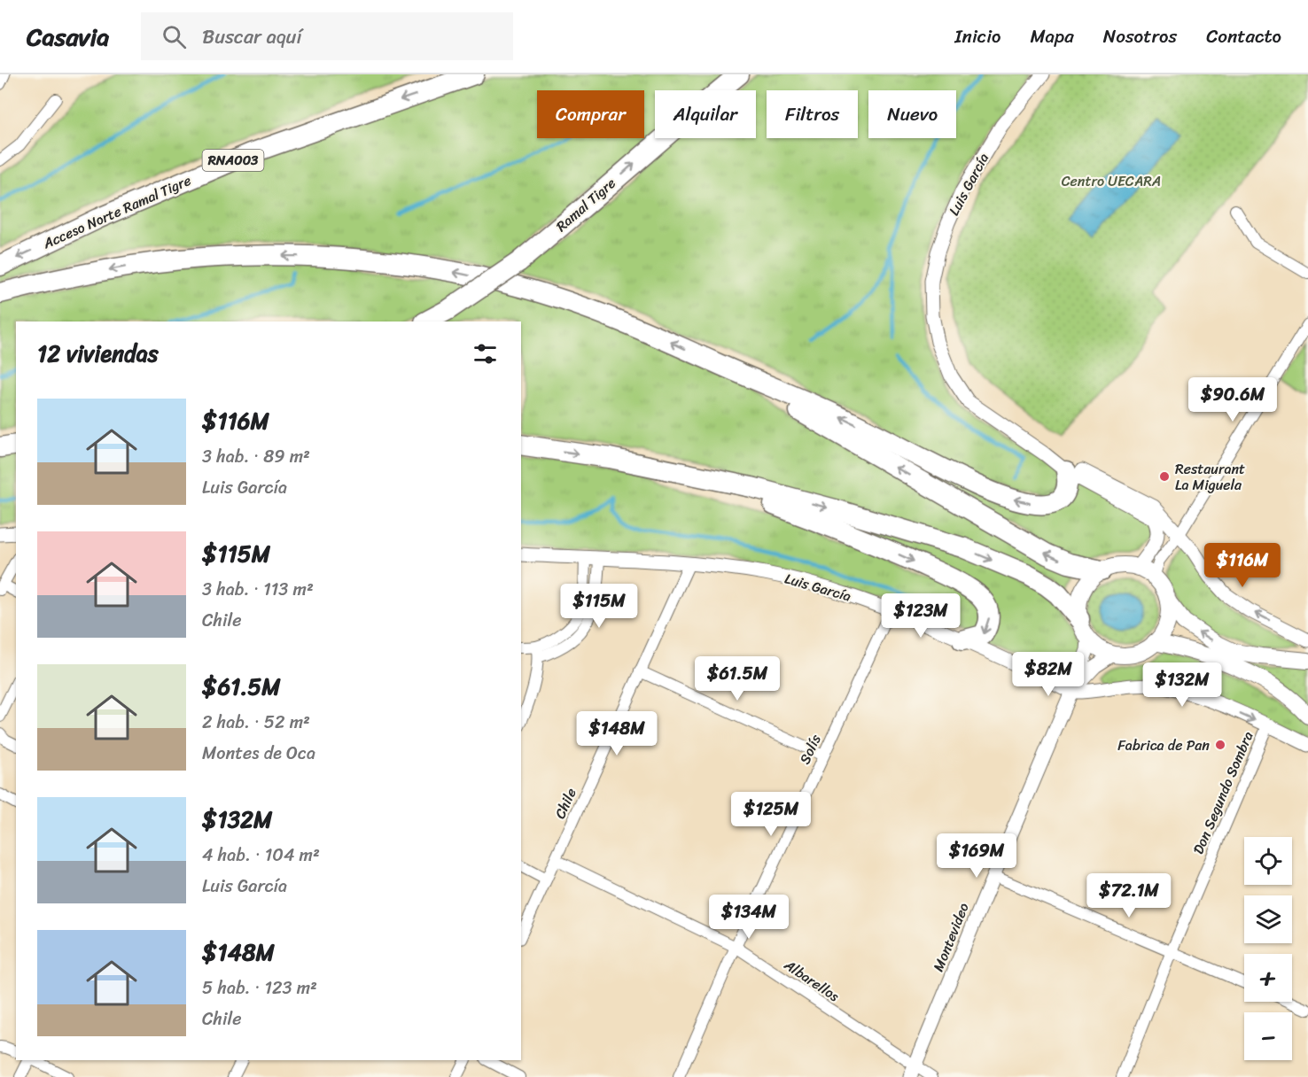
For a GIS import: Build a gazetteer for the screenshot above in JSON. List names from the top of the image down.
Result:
{
  "streets": {
    "highway": ["RNA003", "Ramal Tigre", "Acceso Norte Ramal Tigre"],
    "street": [
      "Luis García",
      "Solís",
      "Don Segundo Sombra",
      "Chile",
      "Montevideo",
      "Albarellos"
    ]
  },
  "crossings": [
    ["Luis García", "Solís"],
    ["Luis García", "Don Segundo Sombra"],
    ["Luis García", "Chile"],
    ["Luis García", "Montevideo"],
    ["Solís", "Albarellos"],
    ["Chile", "Albarellos"],
    ["Montevideo", "Albarellos"]
  ],
  "one_way": ["Ramal Tigre", "Acceso Norte Ramal Tigre"],
  "parks": ["Centro UECARA"],
  "places": ["Restaurant La Miguela", "Fabrica de Pan"],
  "page": {
    "header": "Casavia",
    "search": "Buscar aquí",
    "nav": [
      "Inicio",
      "Mapa",
      "Nosotros",
      "Contacto"
    ],
    "chip": [
      "Comprar",
      "Alquilar",
      "Filtros",
      "Nuevo"
    ],
    "heading": "12 viviendas",
    "price": [
      "$90.6M",
      "$116M",
      "$115M",
      "$123M",
      "$82M",
      "$61.5M",
      "$132M",
      "$148M",
      "$125M",
      "$169M",
      "$72.1M",
      "$134M"
    ],
    "list": [
      {
        "name": "$116M",
        "note": "3 hab. · 89 m² · Luis García"
      },
      {
        "name": "$115M",
        "note": "3 hab. · 113 m² · Chile"
      },
      {
        "name": "$61.5M",
        "note": "2 hab. · 52 m² · Montes de Oca"
      },
      {
        "name": "$132M",
        "note": "4 hab. · 104 m² · Luis García"
      },
      {
        "name": "$148M",
        "note": "5 hab. · 123 m² · Chile"
      }
    ],
    "map_buttons": ["+", "−"]
  }
}
